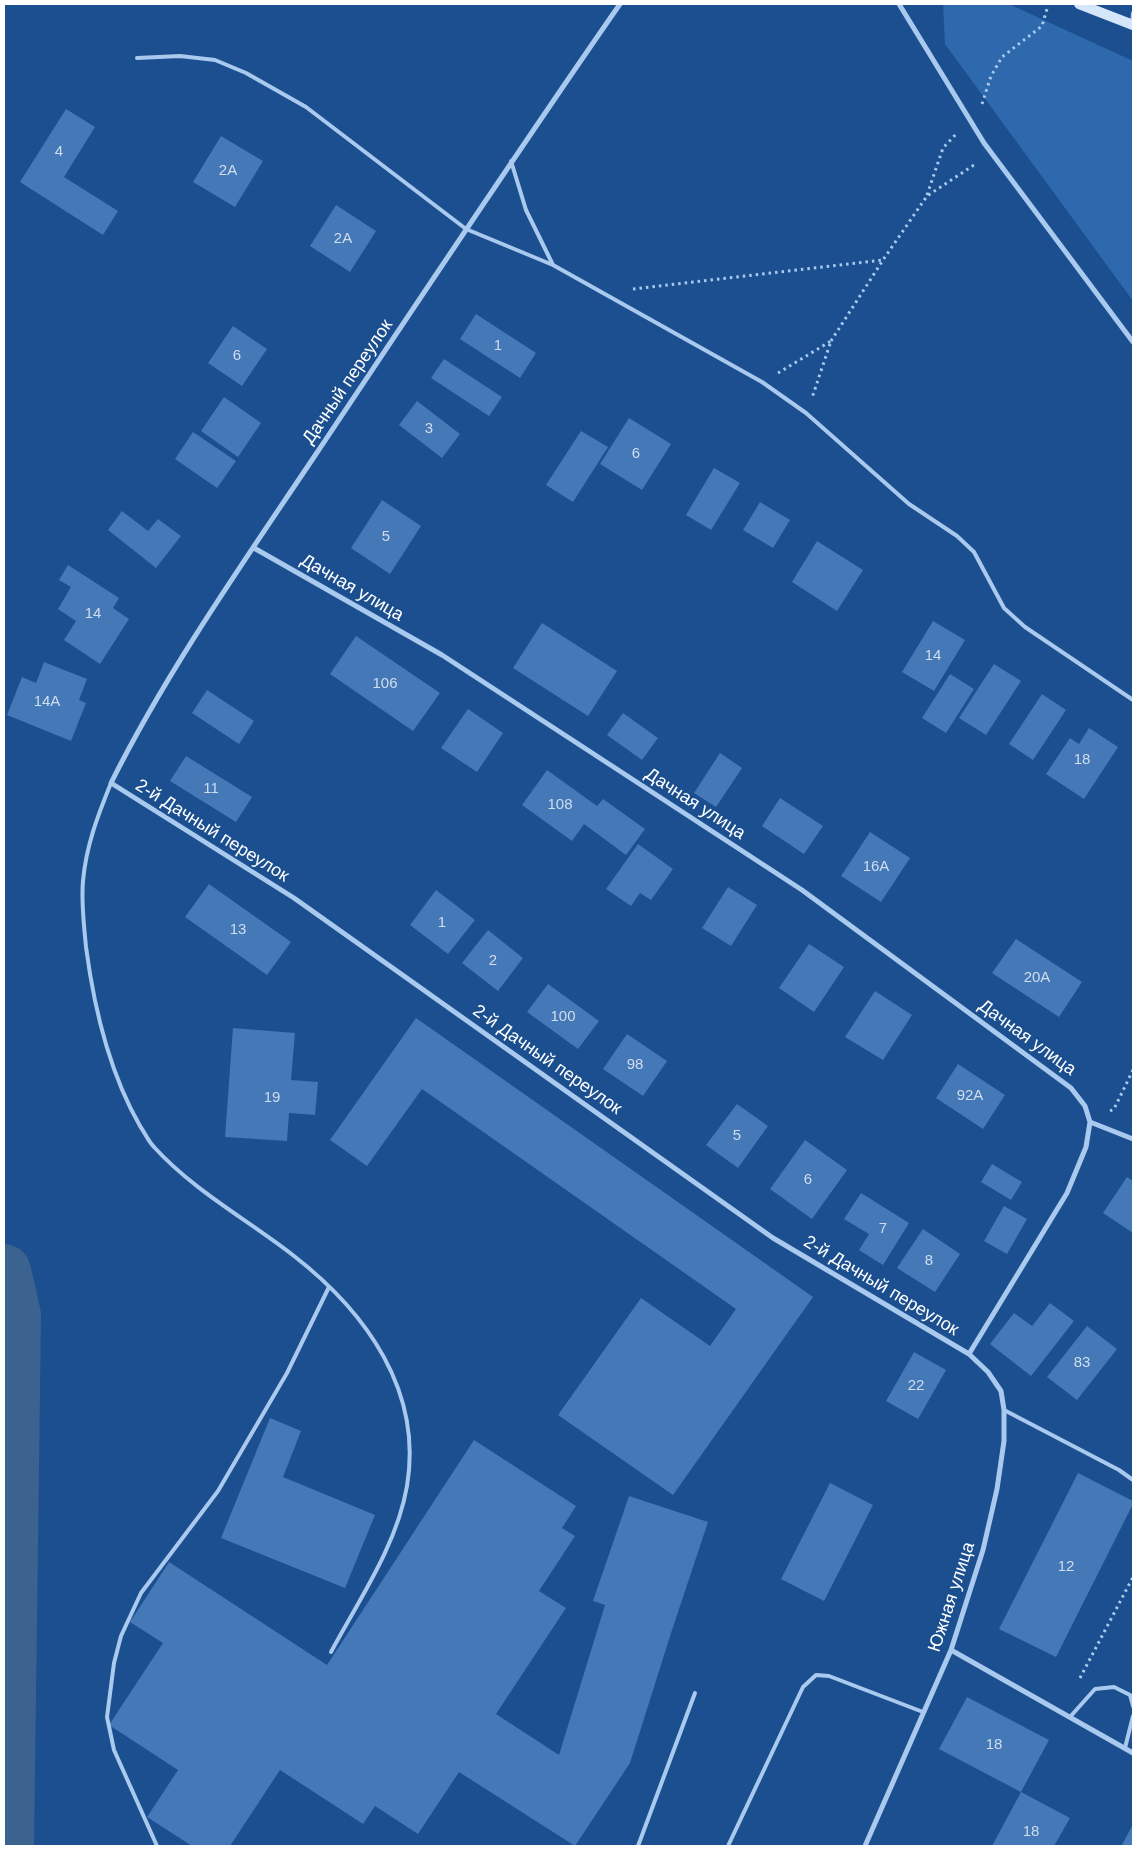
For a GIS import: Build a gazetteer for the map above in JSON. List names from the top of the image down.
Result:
{
  "streets": {
    "street": [
      "Дачный переулок",
      "Дачная улица",
      "2-й Дачный переулок",
      "Южная улица"
    ]
  },
  "crossings": [
    ["Дачный переулок", "Дачная улица"],
    ["Дачный переулок", "2-й Дачный переулок"],
    ["2-й Дачный переулок", "Южная улица"]
  ],
  "house_numbers": [
    "4",
    "2А",
    "2А",
    "1",
    "6",
    "3",
    "6",
    "5",
    "14",
    "14",
    "106",
    "14А",
    "18",
    "11",
    "108",
    "16А",
    "1",
    "13",
    "2",
    "20А",
    "100",
    "98",
    "92А",
    "19",
    "5",
    "6",
    "7",
    "8",
    "83",
    "22",
    "12",
    "18",
    "18"
  ]
}
